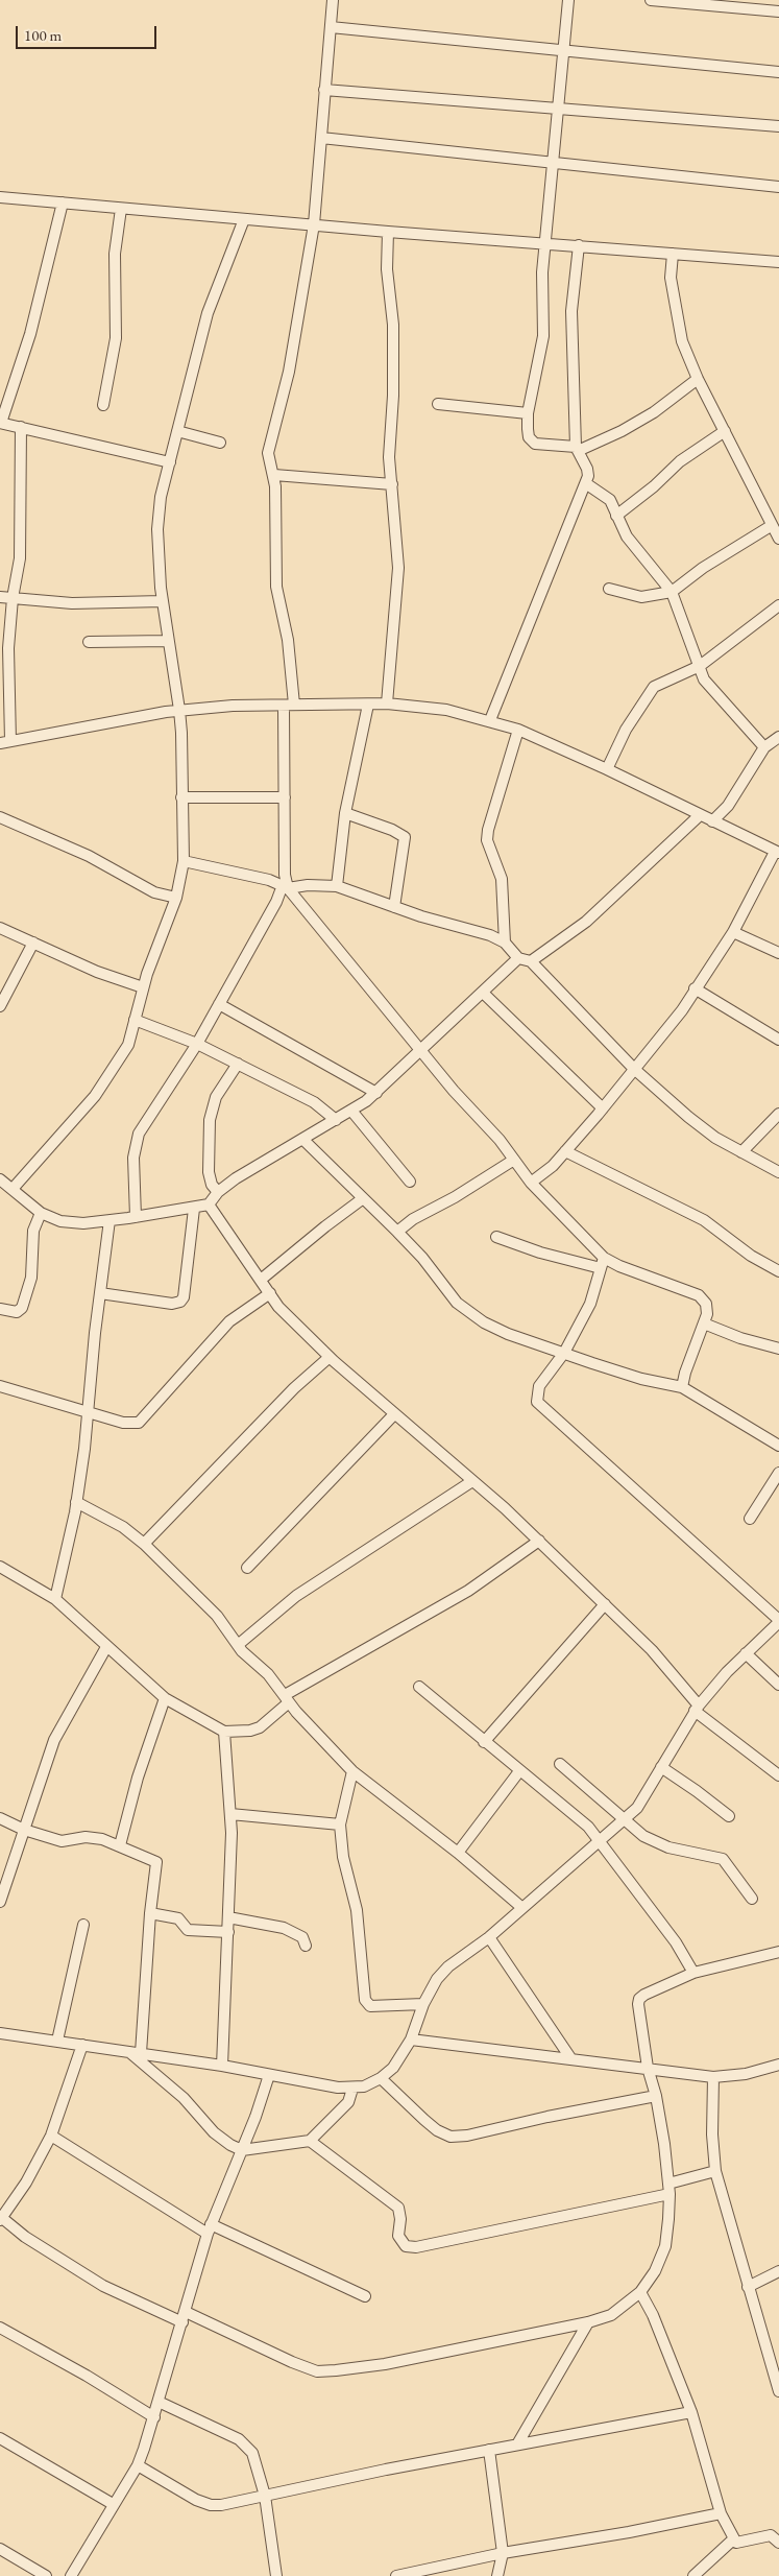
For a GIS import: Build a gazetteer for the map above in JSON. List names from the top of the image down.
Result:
{
  "scale_bar": "100 m"
}
